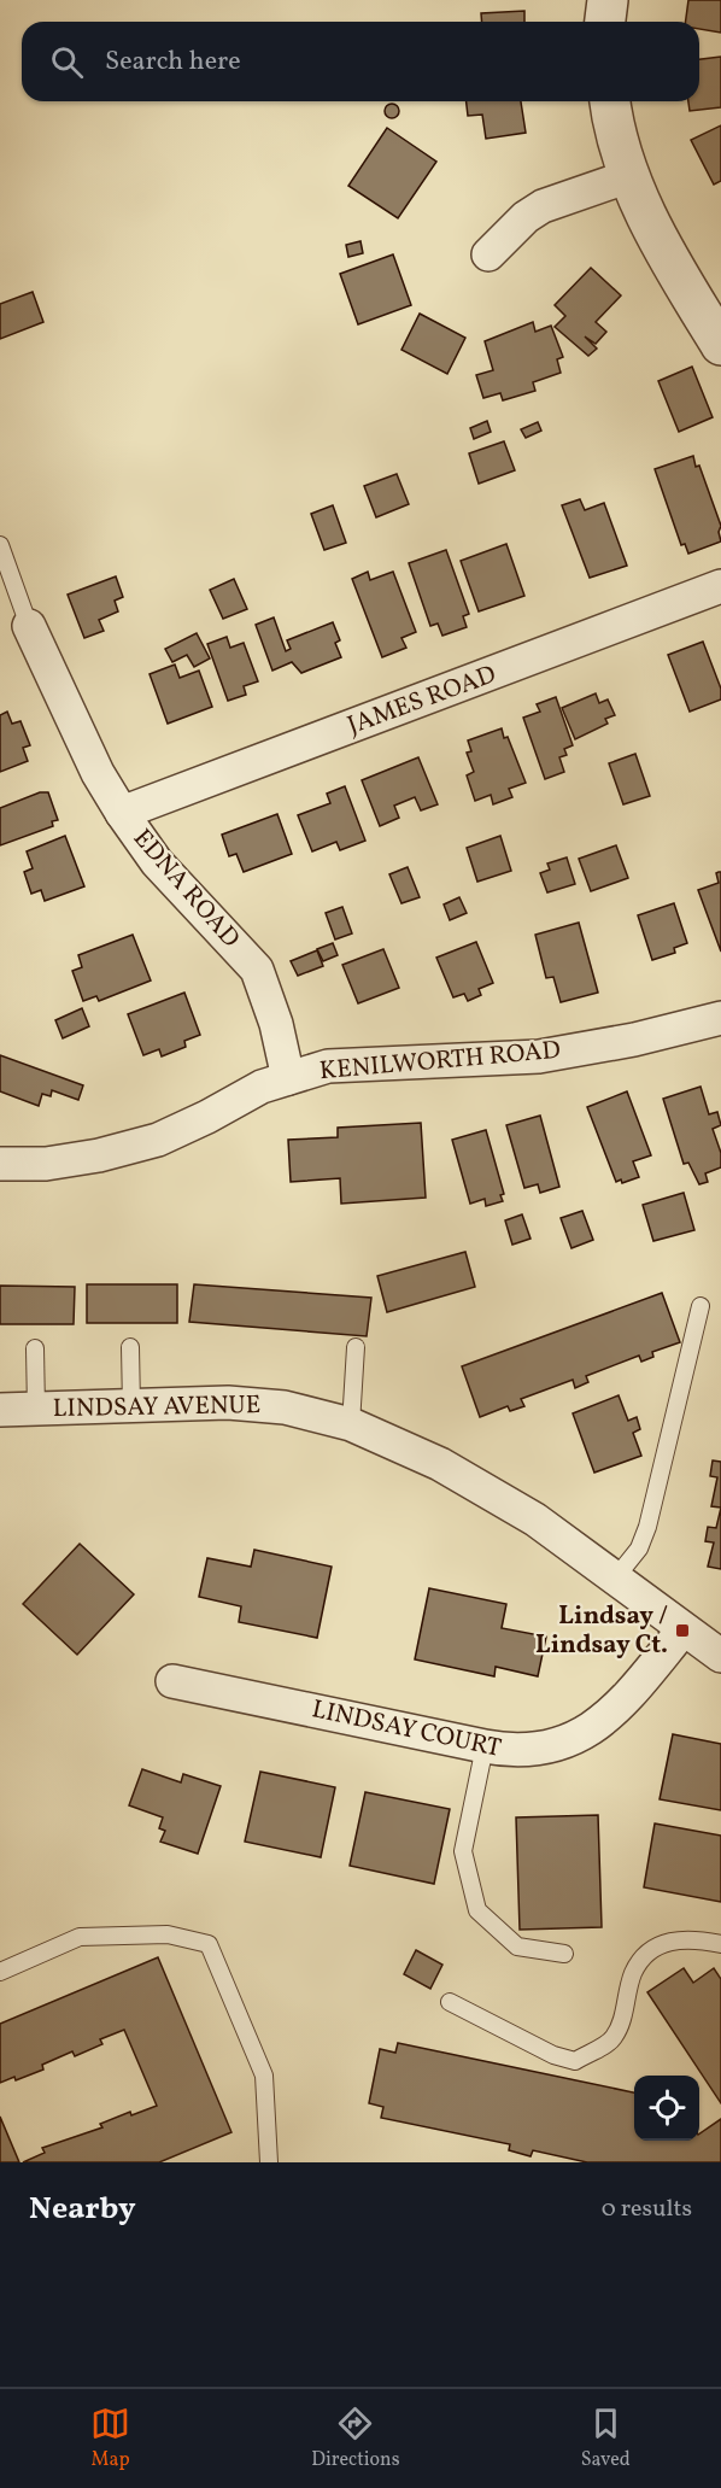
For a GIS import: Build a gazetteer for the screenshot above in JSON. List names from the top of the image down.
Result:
{
  "streets": {
    "street": [
      "JAMES ROAD",
      "EDNA ROAD",
      "KENILWORTH ROAD",
      "LINDSAY AVENUE",
      "LINDSAY COURT"
    ]
  },
  "crossings": [
    ["JAMES ROAD", "EDNA ROAD"],
    ["EDNA ROAD", "KENILWORTH ROAD"],
    ["LINDSAY AVENUE", "LINDSAY COURT"]
  ],
  "places": {
    "transit": ["Lindsay / Lindsay Ct."]
  },
  "page": {
    "search": "Search here",
    "heading": ["Nearby", "0 results"],
    "nav": ["Map", "Directions", "Saved"]
  }
}
